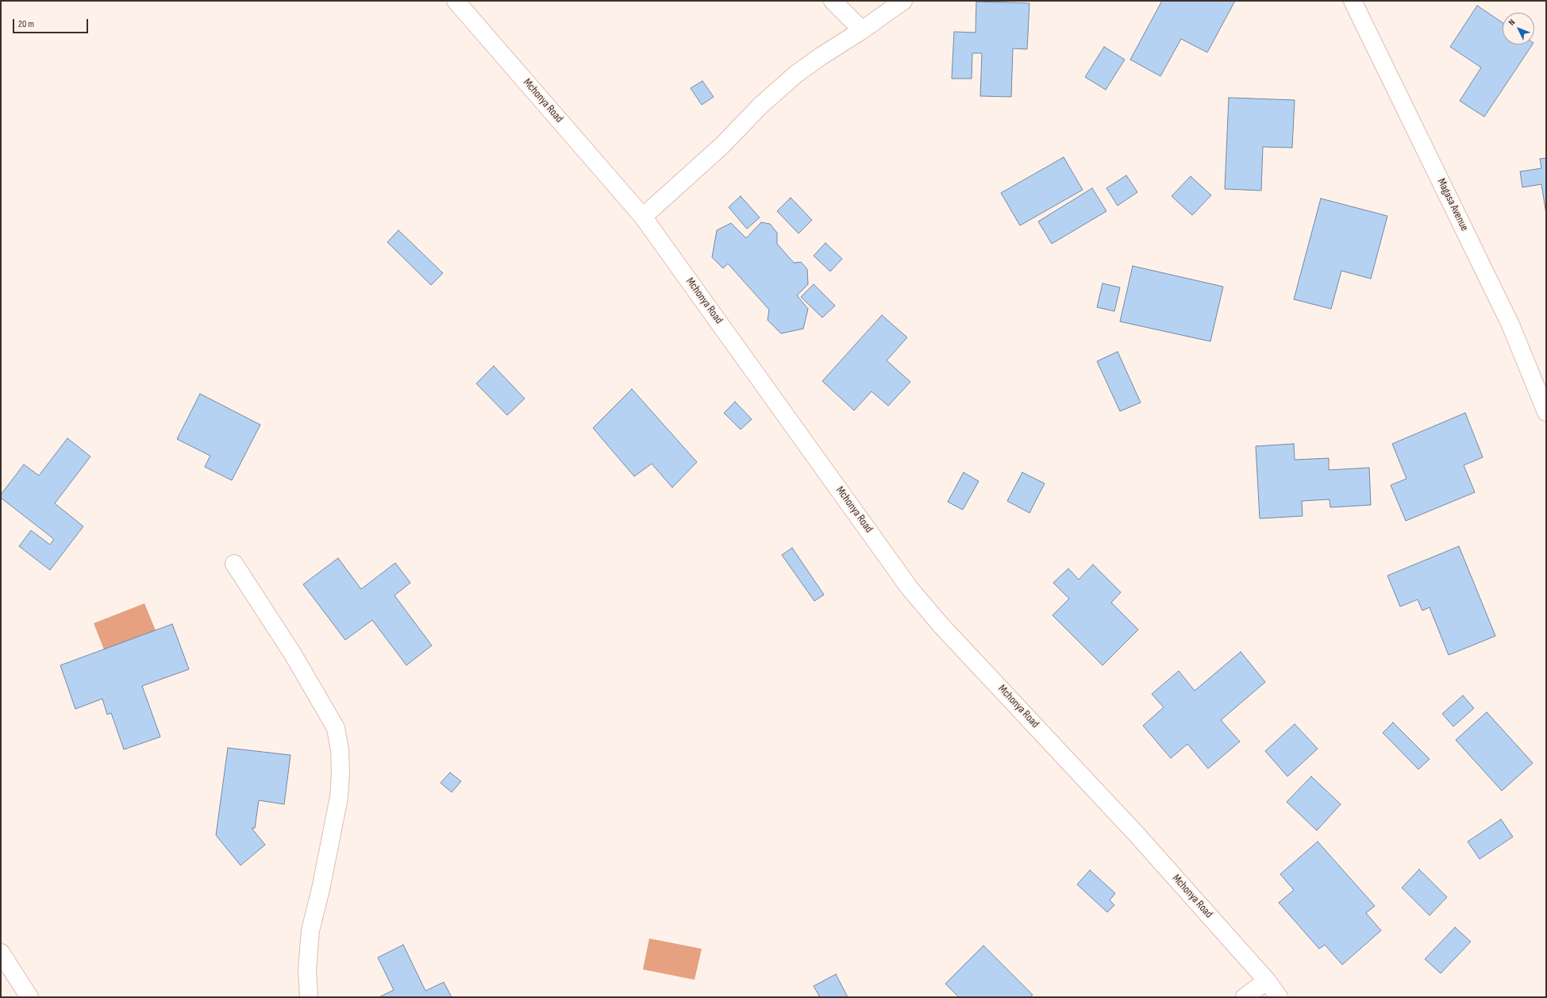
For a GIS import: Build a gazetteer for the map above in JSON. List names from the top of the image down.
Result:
{
  "streets": {
    "street": ["Mchonya Road", "Magasa Avenue"]
  },
  "scale_bar": "20 m",
  "north": "top left"
}
